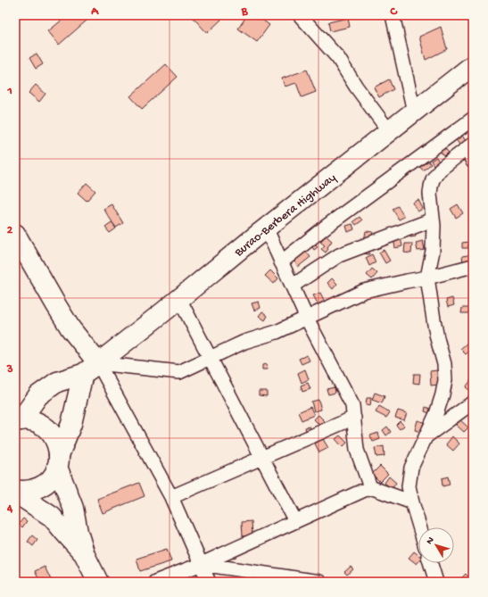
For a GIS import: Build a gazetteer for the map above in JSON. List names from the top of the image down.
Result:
{
  "streets": {
    "main road": ["Burao-Berbera Highway"]
  },
  "north": "top left",
  "grid": {
    "columns": ["A", "B", "C"],
    "rows": [
      "1",
      "2",
      "3",
      "4"
    ]
  }
}
